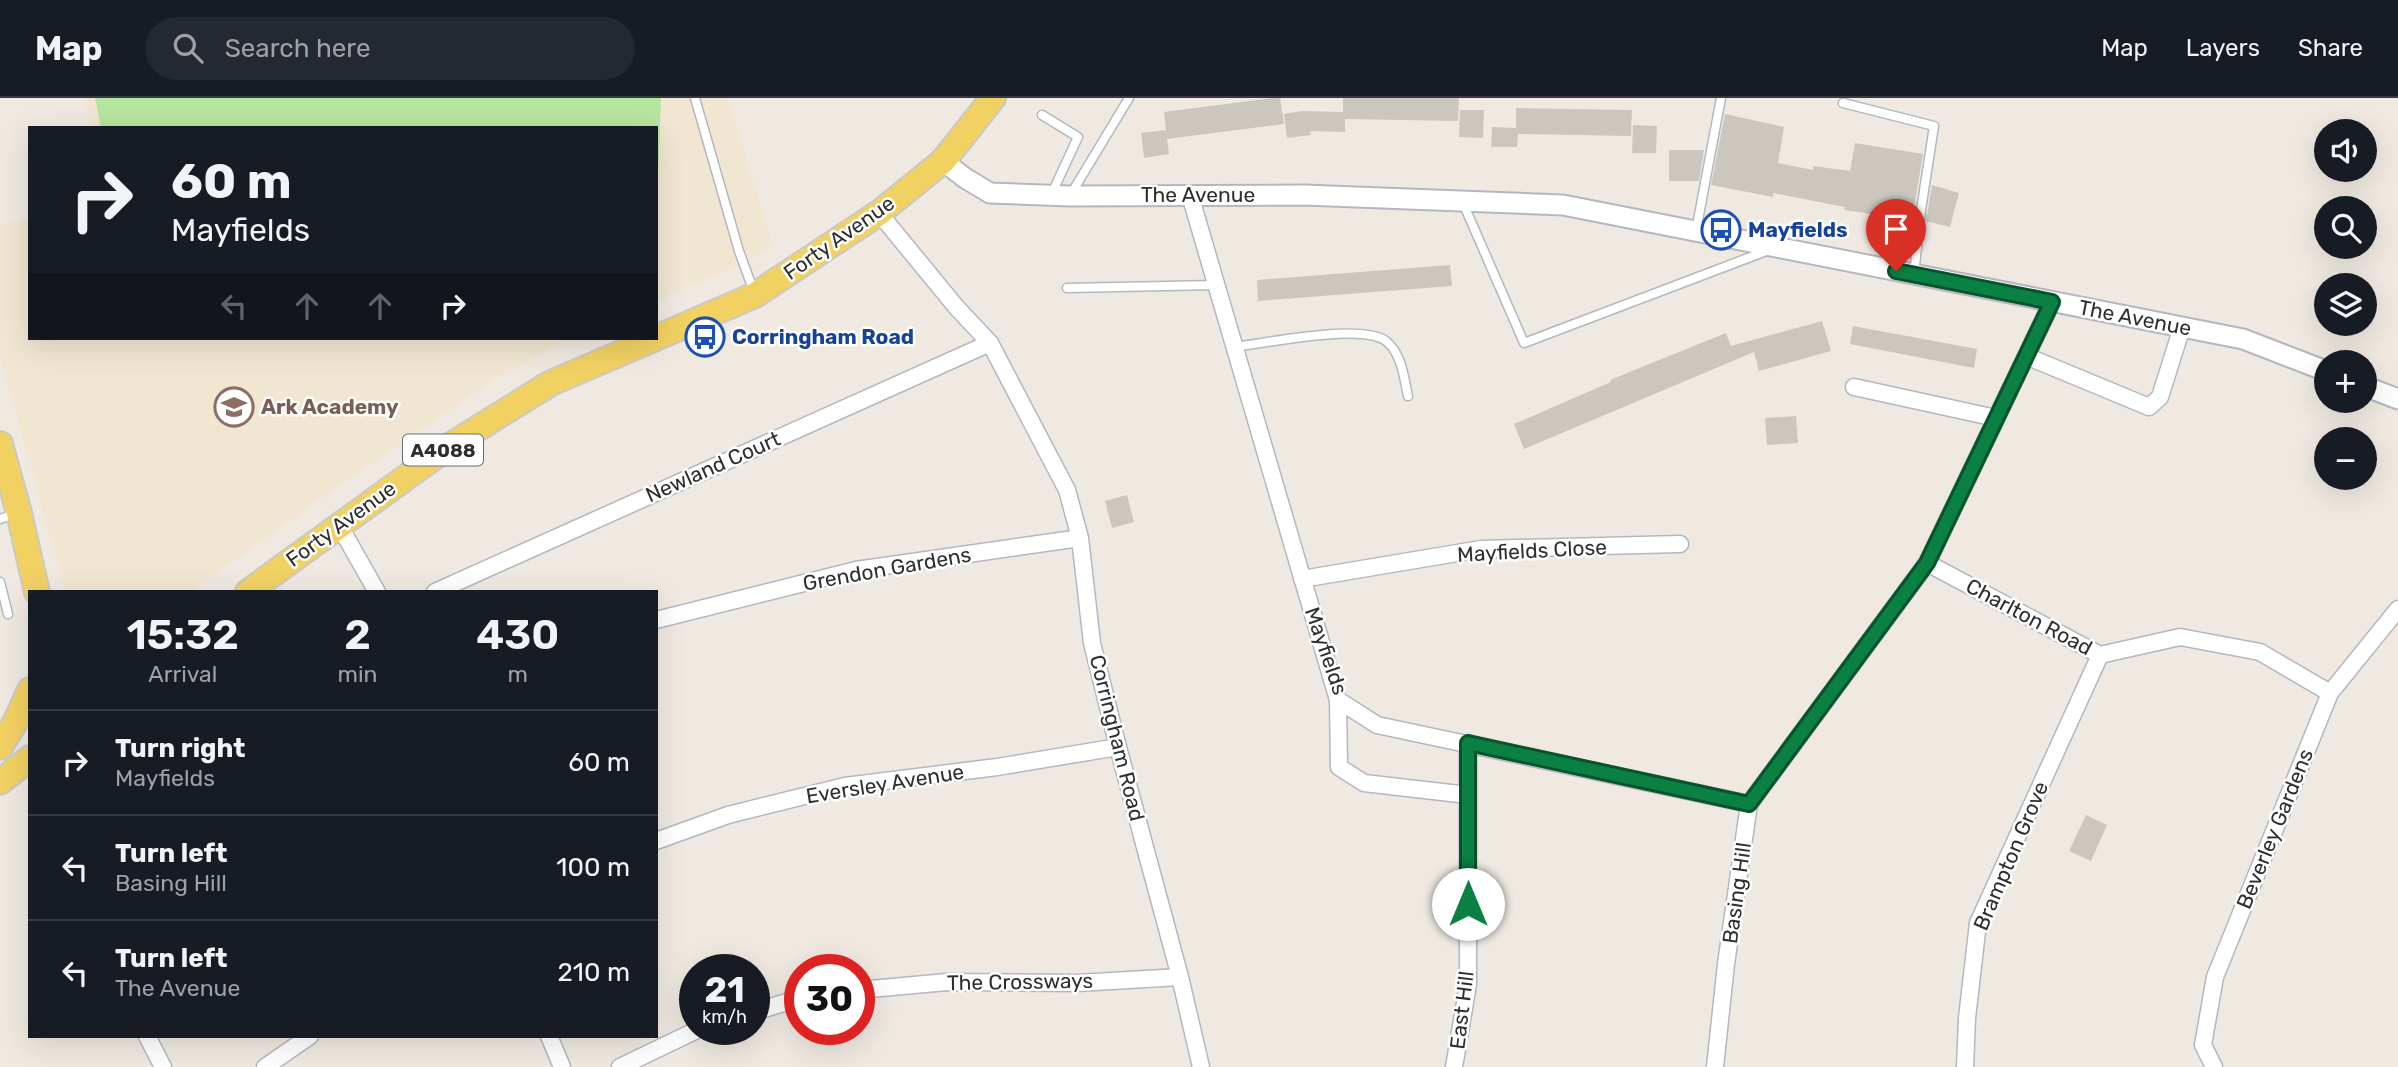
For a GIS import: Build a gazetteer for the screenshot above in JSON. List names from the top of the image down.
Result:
{
  "streets": {
    "main road": ["Forty Avenue", "A4088"],
    "street": [
      "The Avenue",
      "Newland Court",
      "Mayfields Close",
      "Grendon Gardens",
      "Charlton Road",
      "Mayfields",
      "Corringham Road",
      "Eversley Avenue",
      "Beverley Gardens",
      "Brampton Grove",
      "Basing Hill",
      "The Crossways",
      "East Hill"
    ]
  },
  "crossings": [
    ["The Avenue", "Forty Avenue"],
    ["The Avenue", "Mayfields"],
    ["The Avenue", "Basing Hill"],
    ["Forty Avenue", "Corringham Road"],
    ["Newland Court", "Corringham Road"],
    ["Mayfields Close", "Mayfields"],
    ["Grendon Gardens", "Corringham Road"],
    ["Charlton Road", "Beverley Gardens"],
    ["Charlton Road", "Brampton Grove"],
    ["Charlton Road", "Basing Hill"],
    ["Mayfields", "Basing Hill"],
    ["Mayfields", "East Hill"],
    ["Corringham Road", "Eversley Avenue"],
    ["Corringham Road", "The Crossways"]
  ],
  "places": {
    "bus stop": ["Mayfields", "Corringham Road"],
    "school or university": ["Ark Academy"]
  },
  "page": {
    "header": "Map",
    "search": "Search here",
    "nav": ["Map", "Layers", "Share"],
    "map_buttons": ["+", "−"],
    "turn": ["60 m", "Mayfields"],
    "eta": [
      "15:32",
      "Arrival",
      "2",
      "min",
      "430",
      "m"
    ],
    "list": [
      {
        "name": "Turn right",
        "note": "Mayfields",
        "value": "60 m"
      },
      {
        "name": "Turn left",
        "note": "Basing Hill",
        "value": "100 m"
      },
      {
        "name": "Turn left",
        "note": "The Avenue",
        "value": "210 m"
      }
    ],
    "speed": "21 km/h",
    "limit": "30"
  }
}
